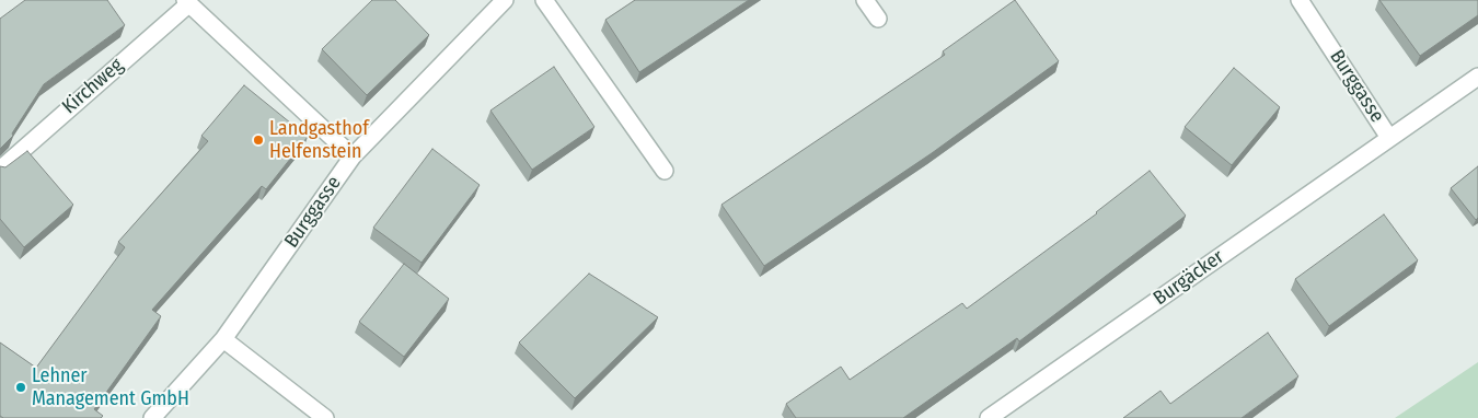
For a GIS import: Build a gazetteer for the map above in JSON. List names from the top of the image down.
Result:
{
  "streets": {
    "street": ["Kirchweg", "Burggasse", "Burgäcker"]
  },
  "crossings": [
    ["Burggasse", "Burgäcker"]
  ],
  "places": ["Landgasthof Helfenstein", "Lehner Management GmbH"]
}
